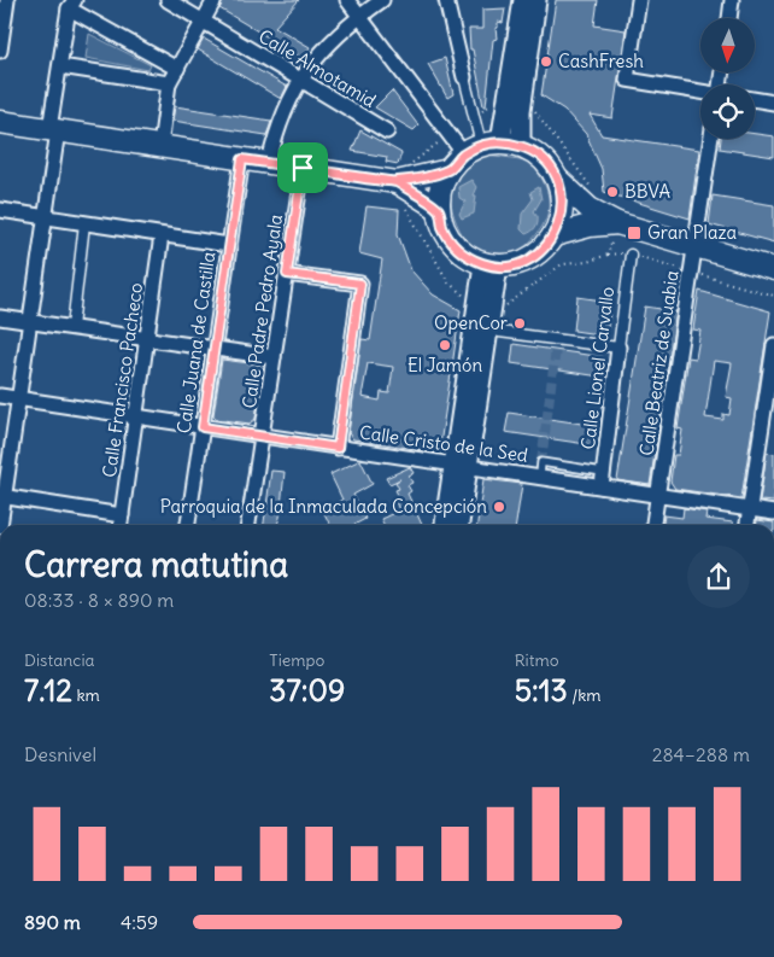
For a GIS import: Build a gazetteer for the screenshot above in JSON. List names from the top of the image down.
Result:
{
  "streets": {
    "street": [
      "Calle Almotamid",
      "Calle Padre Pedro Ayala",
      "Calle Juana de Castilla",
      "Calle Beatriz de Suabia",
      "Calle Lionel Carvallo",
      "Calle Francisco Pacheco",
      "Calle Cristo de la Sed"
    ]
  },
  "crossings": [
    ["Calle Padre Pedro Ayala", "Calle Cristo de la Sed"],
    ["Calle Juana de Castilla", "Calle Cristo de la Sed"],
    ["Calle Beatriz de Suabia", "Calle Cristo de la Sed"],
    ["Calle Lionel Carvallo", "Calle Cristo de la Sed"],
    ["Calle Francisco Pacheco", "Calle Cristo de la Sed"]
  ],
  "places": {
    "other": [
      "CashFresh",
      "BBVA",
      "OpenCor",
      "El Jamón",
      "Parroquia de la Inmaculada Concepción"
    ],
    "transit": ["Gran Plaza"]
  },
  "north": "bottom",
  "page": {
    "heading": ["Carrera matutina", "08:33 · 8 × 890 m"],
    "stats": [
      ["Distancia", "7.12 km"],
      ["Tiempo", "37:09"],
      ["Ritmo", "5:13 /km"]
    ],
    "chart": ["Desnivel", "284–288 m"],
    "list": [
      {
        "name": "890 m",
        "note": "4:59"
      }
    ]
  }
}
